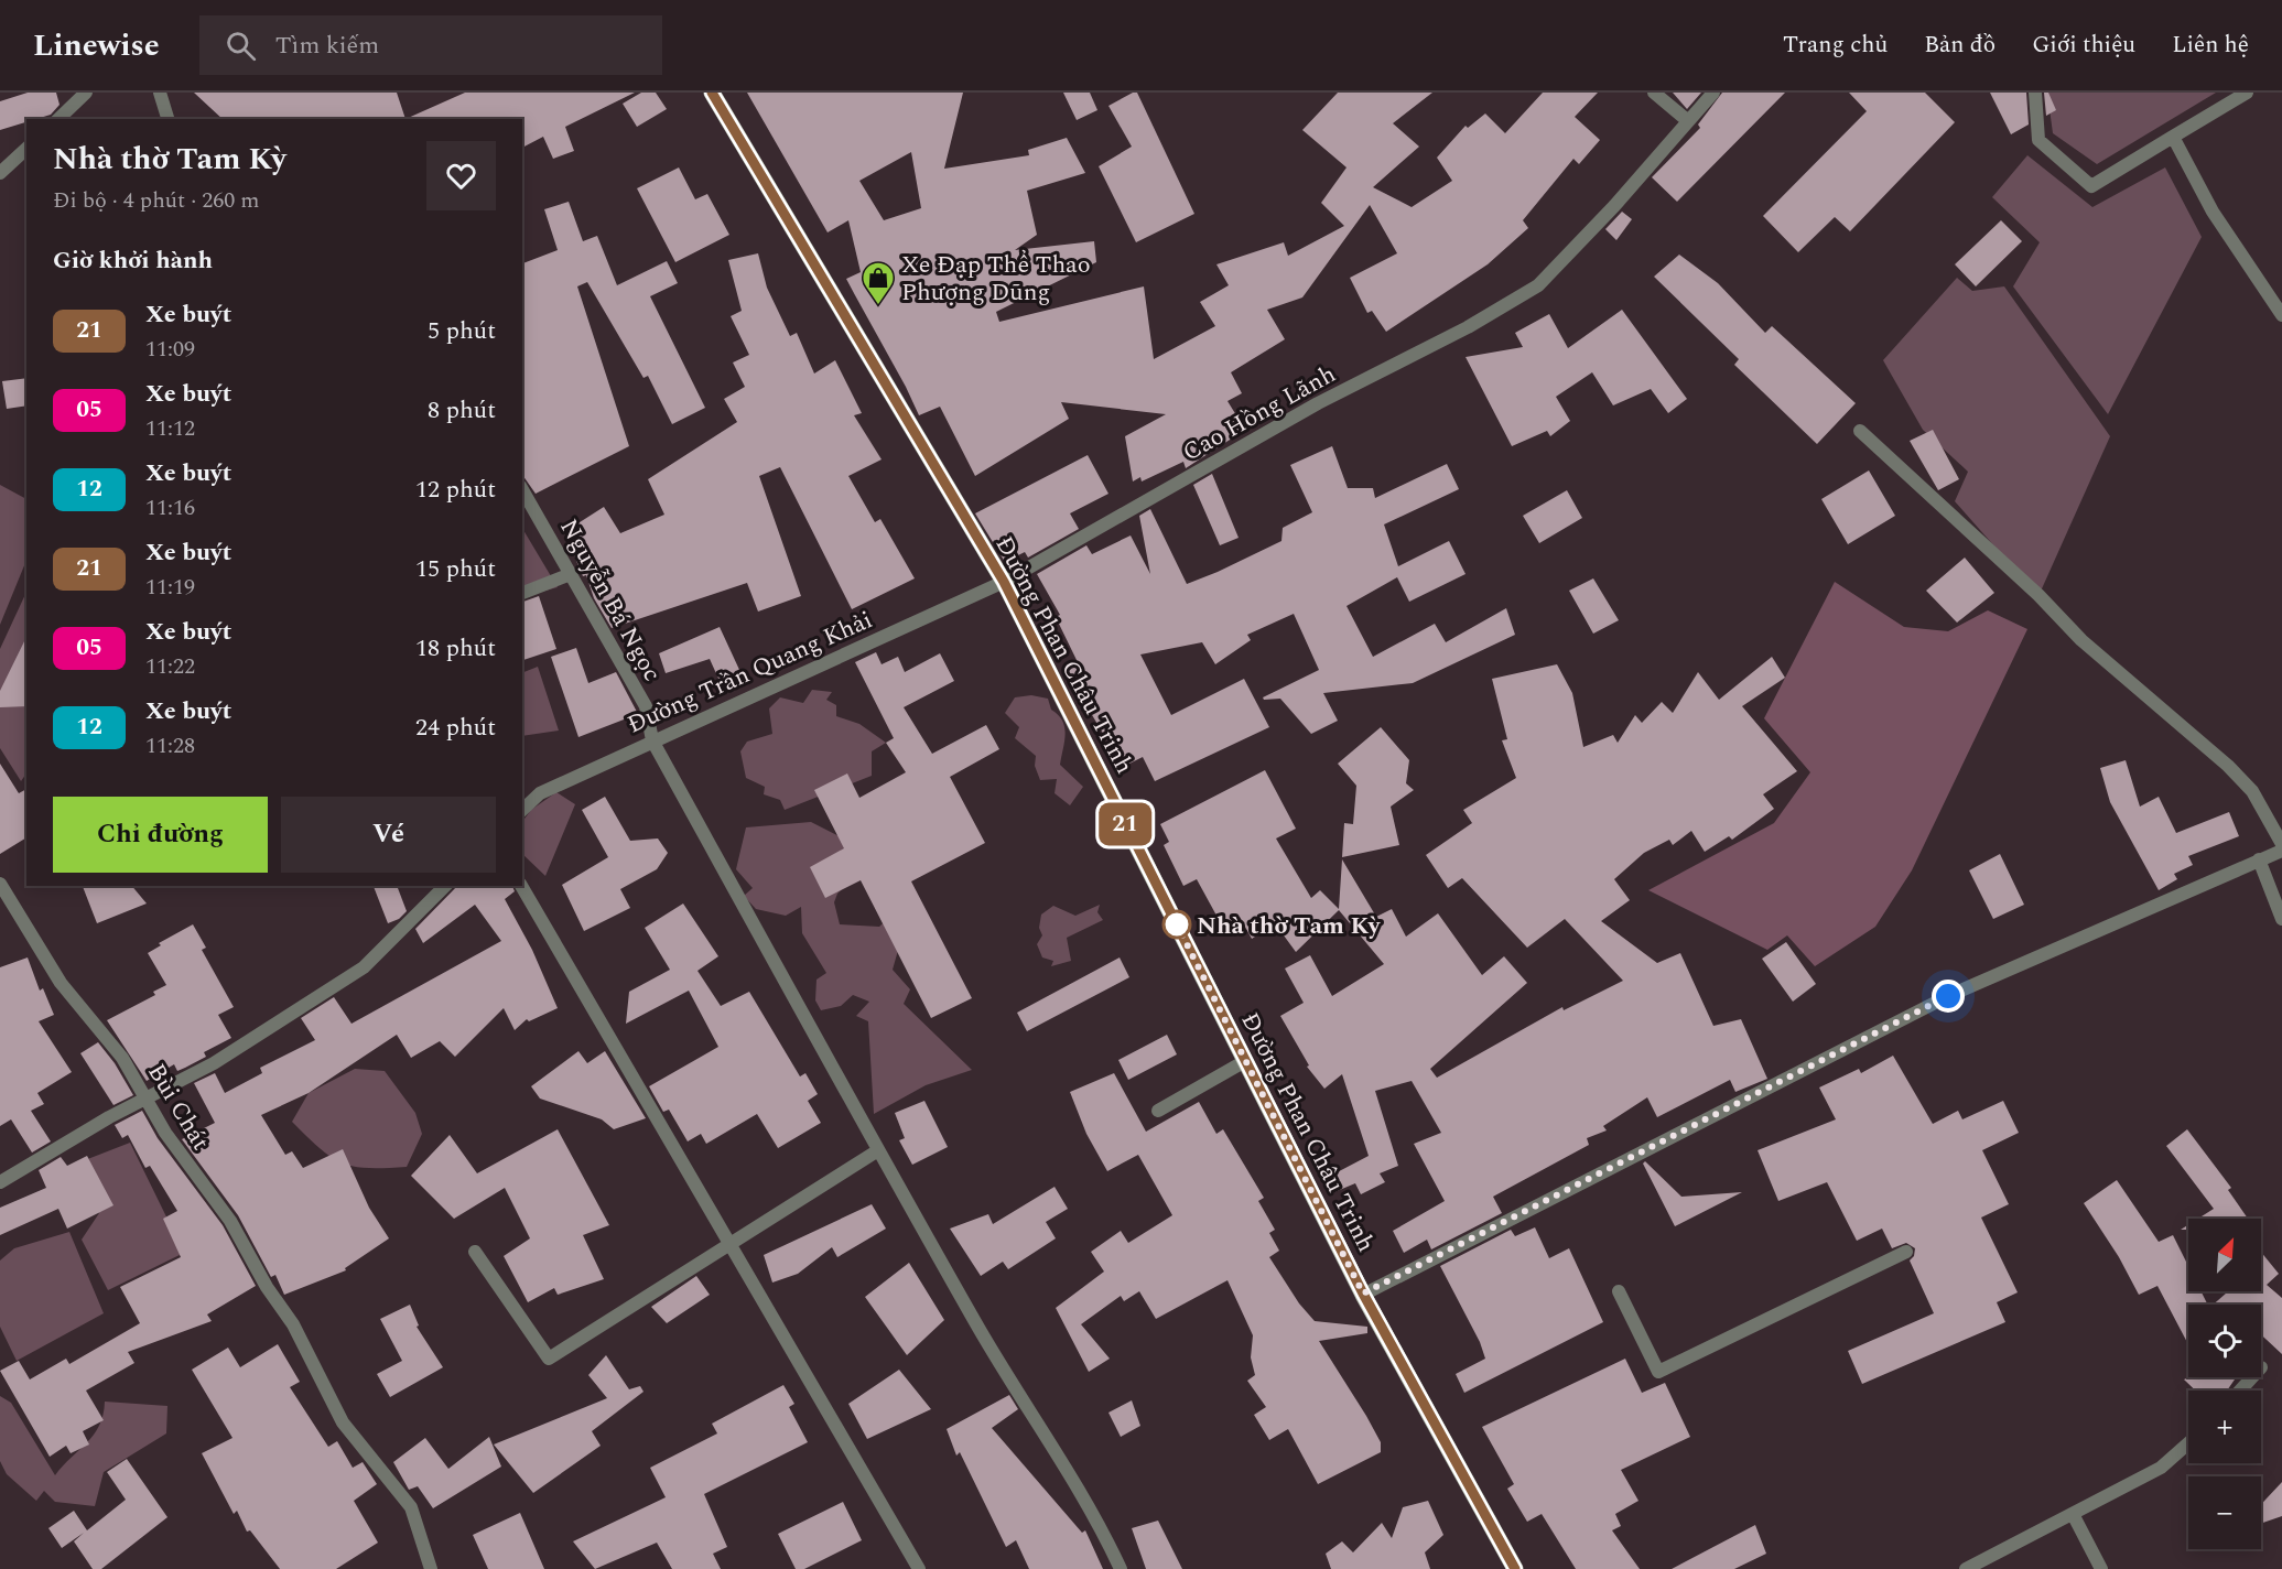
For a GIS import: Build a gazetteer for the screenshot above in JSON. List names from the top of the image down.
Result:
{
  "streets": {
    "main road": ["Đường Phan Châu Trinh"],
    "street": [
      "Cao Hồng Lãnh",
      "Nguyễn Bá Ngọc",
      "Đường Trần Quang Khải",
      "Bùi Chát"
    ]
  },
  "crossings": [
    ["Cao Hồng Lãnh", "Đường Phan Châu Trinh"],
    ["Cao Hồng Lãnh", "Đường Trần Quang Khải"],
    ["Nguyễn Bá Ngọc", "Đường Trần Quang Khải"],
    ["Đường Phan Châu Trinh", "Đường Trần Quang Khải"]
  ],
  "places": {
    "shop": ["Xe Đạp Thể Thao Phượng Dũng"],
    "other": ["Nhà thờ Tam Kỳ"]
  },
  "lines": ["bus line 21"],
  "north": "top right",
  "page": {
    "header": "Linewise",
    "search": "Tìm kiếm",
    "nav": [
      "Trang chủ",
      "Bản đồ",
      "Giới thiệu",
      "Liên hệ"
    ],
    "on_map": "21",
    "heading": [
      ["Nhà thờ Tam Kỳ", "Đi bộ · 4 phút · 260 m"],
      "Giờ khởi hành"
    ],
    "list": [
      {
        "mark": "21",
        "name": "Xe buýt",
        "note": "11:09",
        "value": "5 phút"
      },
      {
        "mark": "05",
        "name": "Xe buýt",
        "note": "11:12",
        "value": "8 phút"
      },
      {
        "mark": "12",
        "name": "Xe buýt",
        "note": "11:16",
        "value": "12 phút"
      },
      {
        "mark": "21",
        "name": "Xe buýt",
        "note": "11:19",
        "value": "15 phút"
      },
      {
        "mark": "05",
        "name": "Xe buýt",
        "note": "11:22",
        "value": "18 phút"
      },
      {
        "mark": "12",
        "name": "Xe buýt",
        "note": "11:28",
        "value": "24 phút"
      }
    ],
    "buttons": ["Chỉ đường", "Vé"],
    "map_buttons": ["+", "−"]
  }
}
